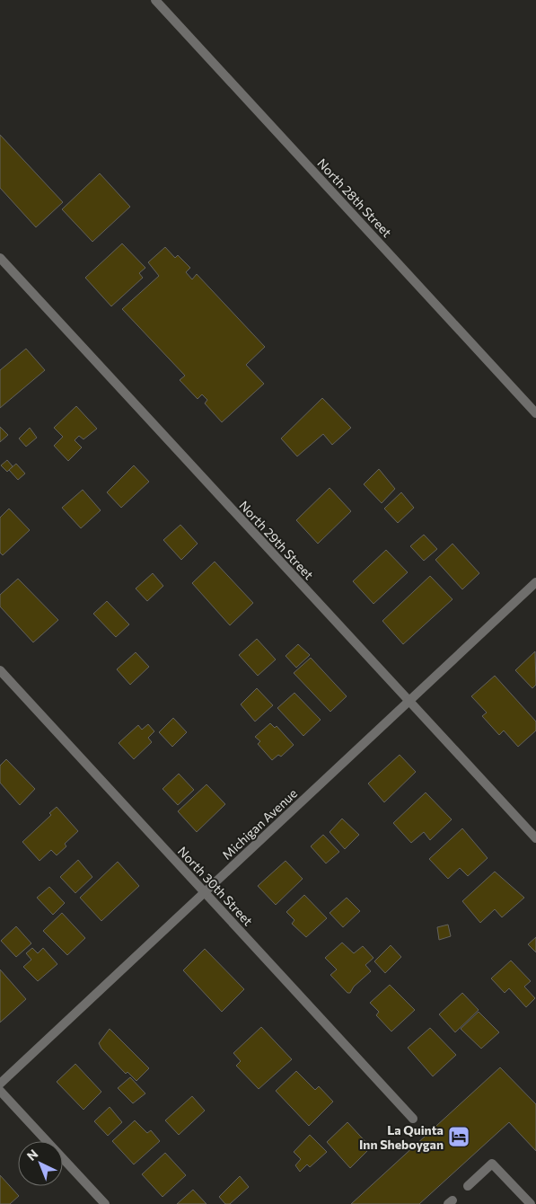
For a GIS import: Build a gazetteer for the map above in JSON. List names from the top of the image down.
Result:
{
  "streets": {
    "street": [
      "North 28th Street",
      "North 29th Street",
      "Michigan Avenue",
      "North 30th Street"
    ]
  },
  "crossings": [
    ["North 29th Street", "Michigan Avenue"],
    ["Michigan Avenue", "North 30th Street"]
  ],
  "places": {
    "hotel": ["La Quinta Inn Sheboygan"]
  },
  "north": "top left"
}
